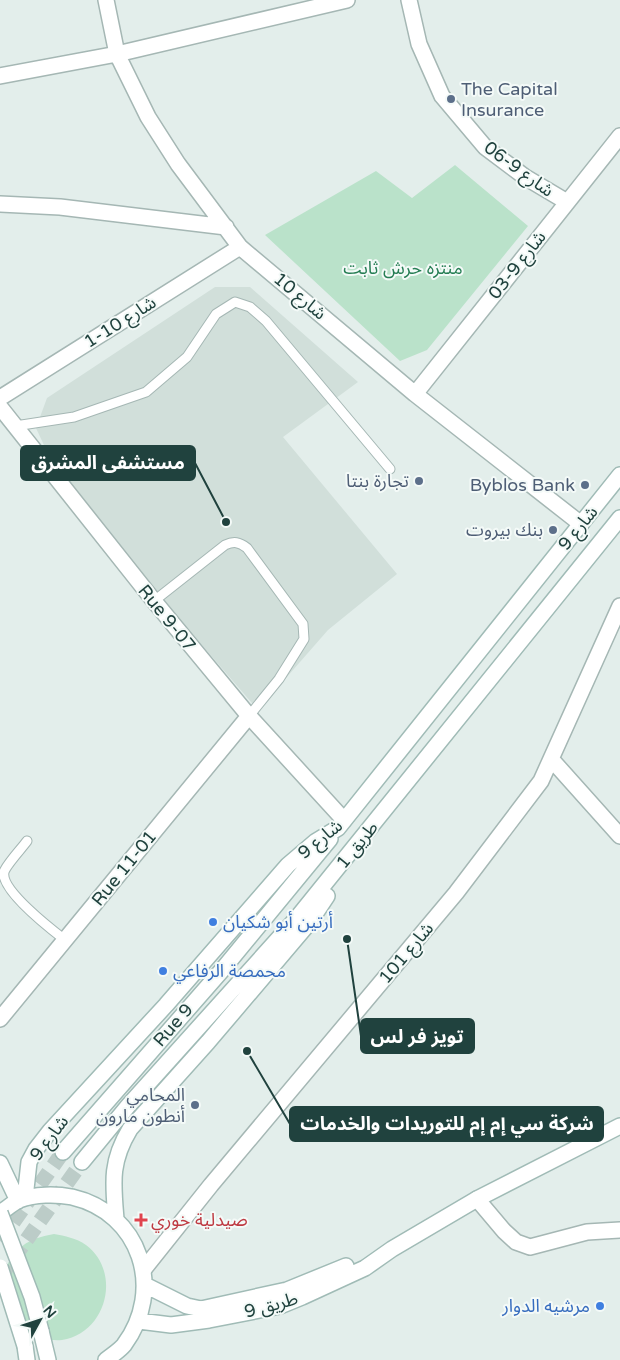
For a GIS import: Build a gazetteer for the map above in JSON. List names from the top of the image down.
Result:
{
  "streets": {
    "street": [
      "شارع 9-06",
      "شارع 9-03",
      "شارع 10",
      "شارع 10-1",
      "شارع 9",
      "Rue 9-07",
      "طريق 1",
      "Rue 11-01",
      "شارع 101",
      "Rue 9",
      "طريق 9"
    ]
  },
  "crossings": [
    ["شارع 9-06", "شارع 9-03"],
    ["شارع 9-03", "شارع 10"],
    ["شارع 10", "شارع 10-1"],
    ["شارع 10", "شارع 9"],
    ["شارع 9", "Rue 9-07"],
    ["شارع 9", "طريق 1"],
    ["شارع 9", "Rue 9"],
    ["Rue 9-07", "Rue 11-01"],
    ["Rue 9-07", "Rue 9"]
  ],
  "parks": ["منتزه حرش ثابت"],
  "places": {
    "other": [
      "The Capital Insurance",
      "تجارة بنتا",
      "Byblos Bank",
      "مستشفى المشرق",
      "بنك بيروت",
      "أرتين أبو شكيان",
      "تويز فر لس",
      "محمصة الرفاعي",
      "شركة سي إم إم للتوريدات والخدمات",
      "المحامي أنطون مارون",
      "مرشيه الدوار"
    ],
    "health": ["صيدلية خوري"]
  },
  "north": "top right"
}
